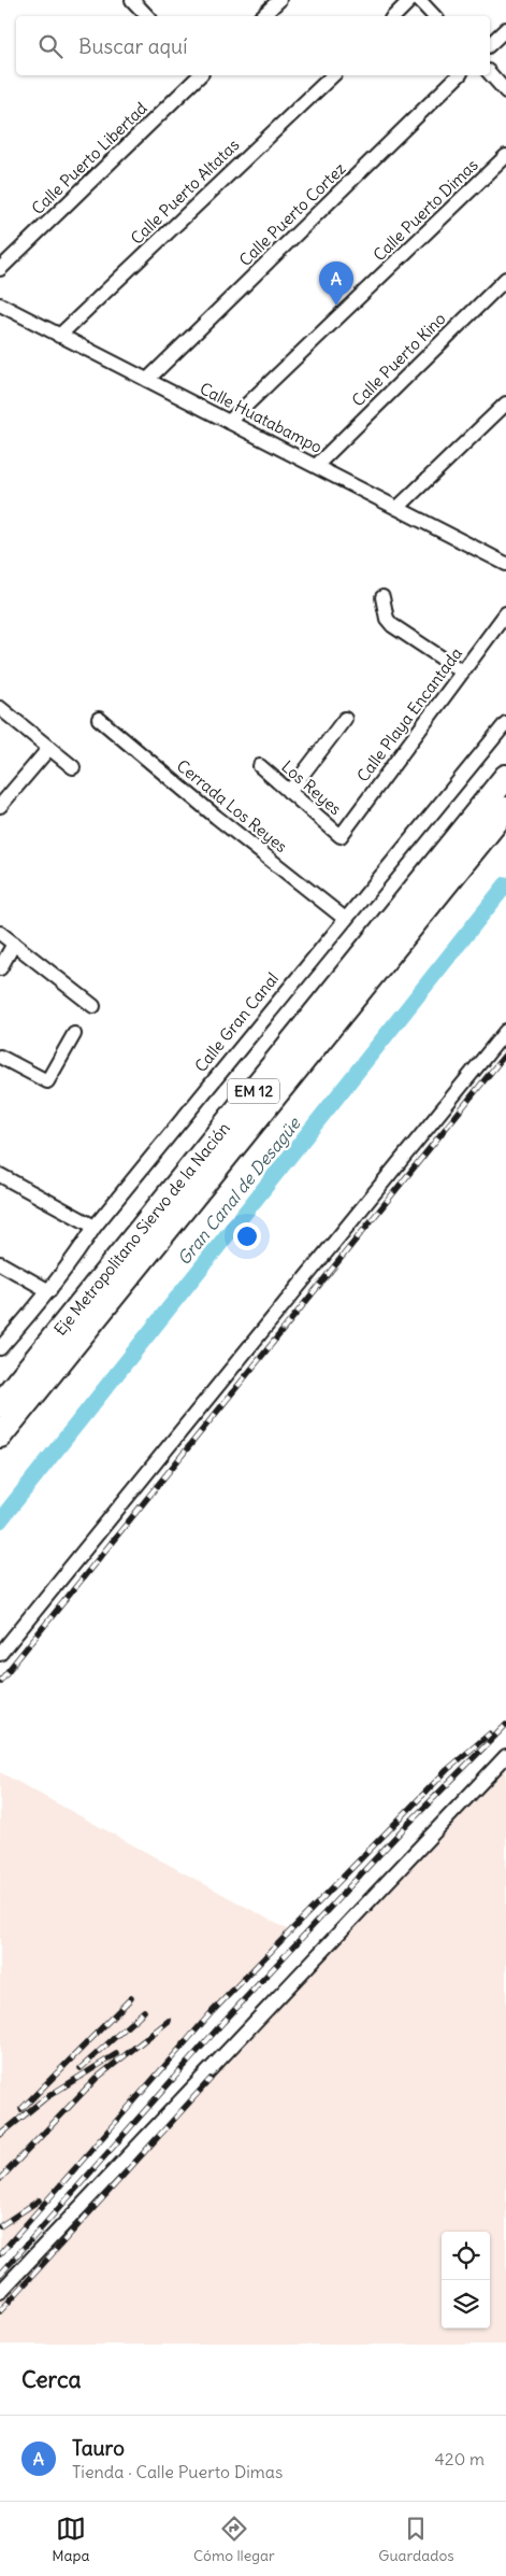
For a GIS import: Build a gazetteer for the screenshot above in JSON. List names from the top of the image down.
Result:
{
  "streets": {
    "highway": ["EM 12", "Eje Metropolitano Siervo de la Nación"],
    "street": [
      "Calle Puerto Libertad",
      "Calle Puerto Altatas",
      "Calle Puerto Dimas",
      "Calle Puerto Cortez",
      "Calle Puerto Kino",
      "Calle Huatabampo",
      "Calle Playa Encantada",
      "Los Reyes",
      "Cerrada Los Reyes",
      "Calle Gran Canal"
    ]
  },
  "crossings": [
    ["Calle Puerto Altatas", "Calle Huatabampo"],
    ["Calle Puerto Dimas", "Calle Huatabampo"],
    ["Calle Puerto Cortez", "Calle Huatabampo"],
    ["Calle Puerto Kino", "Calle Huatabampo"],
    ["Calle Playa Encantada", "Los Reyes"],
    ["Cerrada Los Reyes", "Calle Gran Canal"]
  ],
  "water": ["Gran Canal de Desagüe"],
  "page": {
    "search": "Buscar aquí",
    "pins": "A",
    "heading": "Cerca",
    "list": [
      {
        "mark": "A",
        "name": "Tauro",
        "note": "Tienda · Calle Puerto Dimas",
        "value": "420 m"
      }
    ],
    "nav": ["Mapa", "Cómo llegar", "Guardados"]
  }
}
